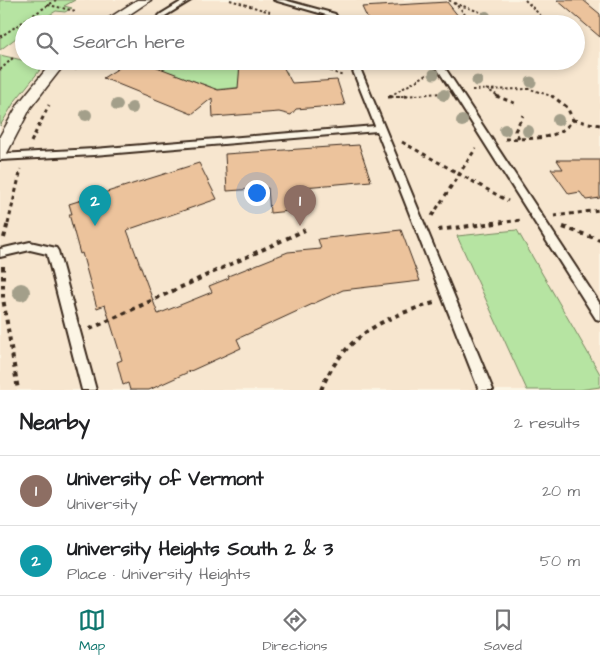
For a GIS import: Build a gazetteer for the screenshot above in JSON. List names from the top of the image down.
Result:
{
  "page": {
    "search": "Search here",
    "pins": ["1", "2"],
    "heading": ["Nearby", "2 results"],
    "list": [
      {
        "mark": "1",
        "name": "University of Vermont",
        "note": "University",
        "value": "20 m"
      },
      {
        "mark": "2",
        "name": "University Heights South 2 & 3",
        "note": "Place · University Heights",
        "value": "50 m"
      }
    ],
    "nav": ["Map", "Directions", "Saved"]
  }
}
